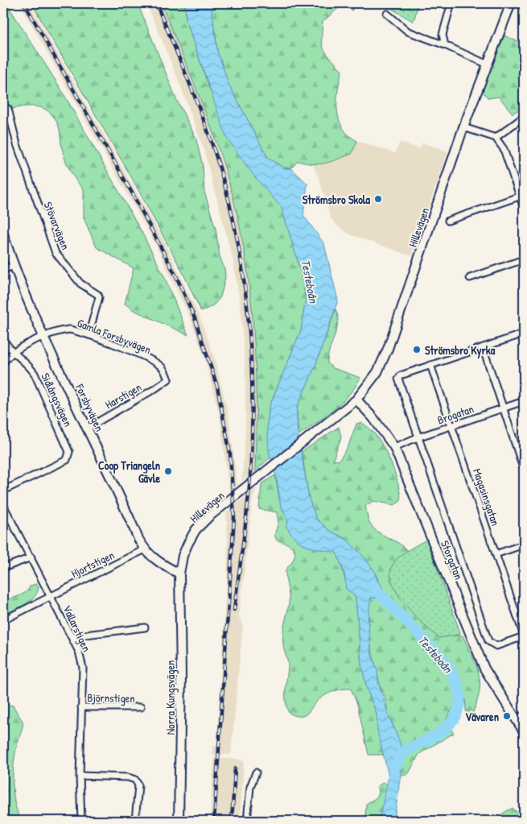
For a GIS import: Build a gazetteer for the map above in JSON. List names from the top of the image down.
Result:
{
  "streets": {
    "street": [
      "Stövarvägen",
      "Hillevägen",
      "Gamla Forsbyvägen",
      "Harstigen",
      "Sidlångsvägen",
      "Forsbyvägen",
      "Brogatan",
      "Magasinsgatan",
      "Storgatan",
      "Hjortstigen",
      "Vallarstigen",
      "Björnstigen",
      "Norra Kungsvägen"
    ]
  },
  "crossings": [
    ["Stövarvägen", "Gamla Forsbyvägen"],
    ["Hillevägen", "Forsbyvägen"],
    ["Hillevägen", "Storgatan"],
    ["Hillevägen", "Norra Kungsvägen"],
    ["Gamla Forsbyvägen", "Harstigen"],
    ["Gamla Forsbyvägen", "Forsbyvägen"],
    ["Harstigen", "Forsbyvägen"],
    ["Forsbyvägen", "Hjortstigen"],
    ["Forsbyvägen", "Norra Kungsvägen"],
    ["Brogatan", "Magasinsgatan"],
    ["Brogatan", "Storgatan"],
    ["Hjortstigen", "Vallarstigen"],
    ["Vallarstigen", "Björnstigen"]
  ],
  "water": ["Testeboån"],
  "places": [
    "Strömsbro Skola",
    "Strömsbro Kyrka",
    "Coop Triangeln Gävle",
    "Vävaren"
  ]
}
